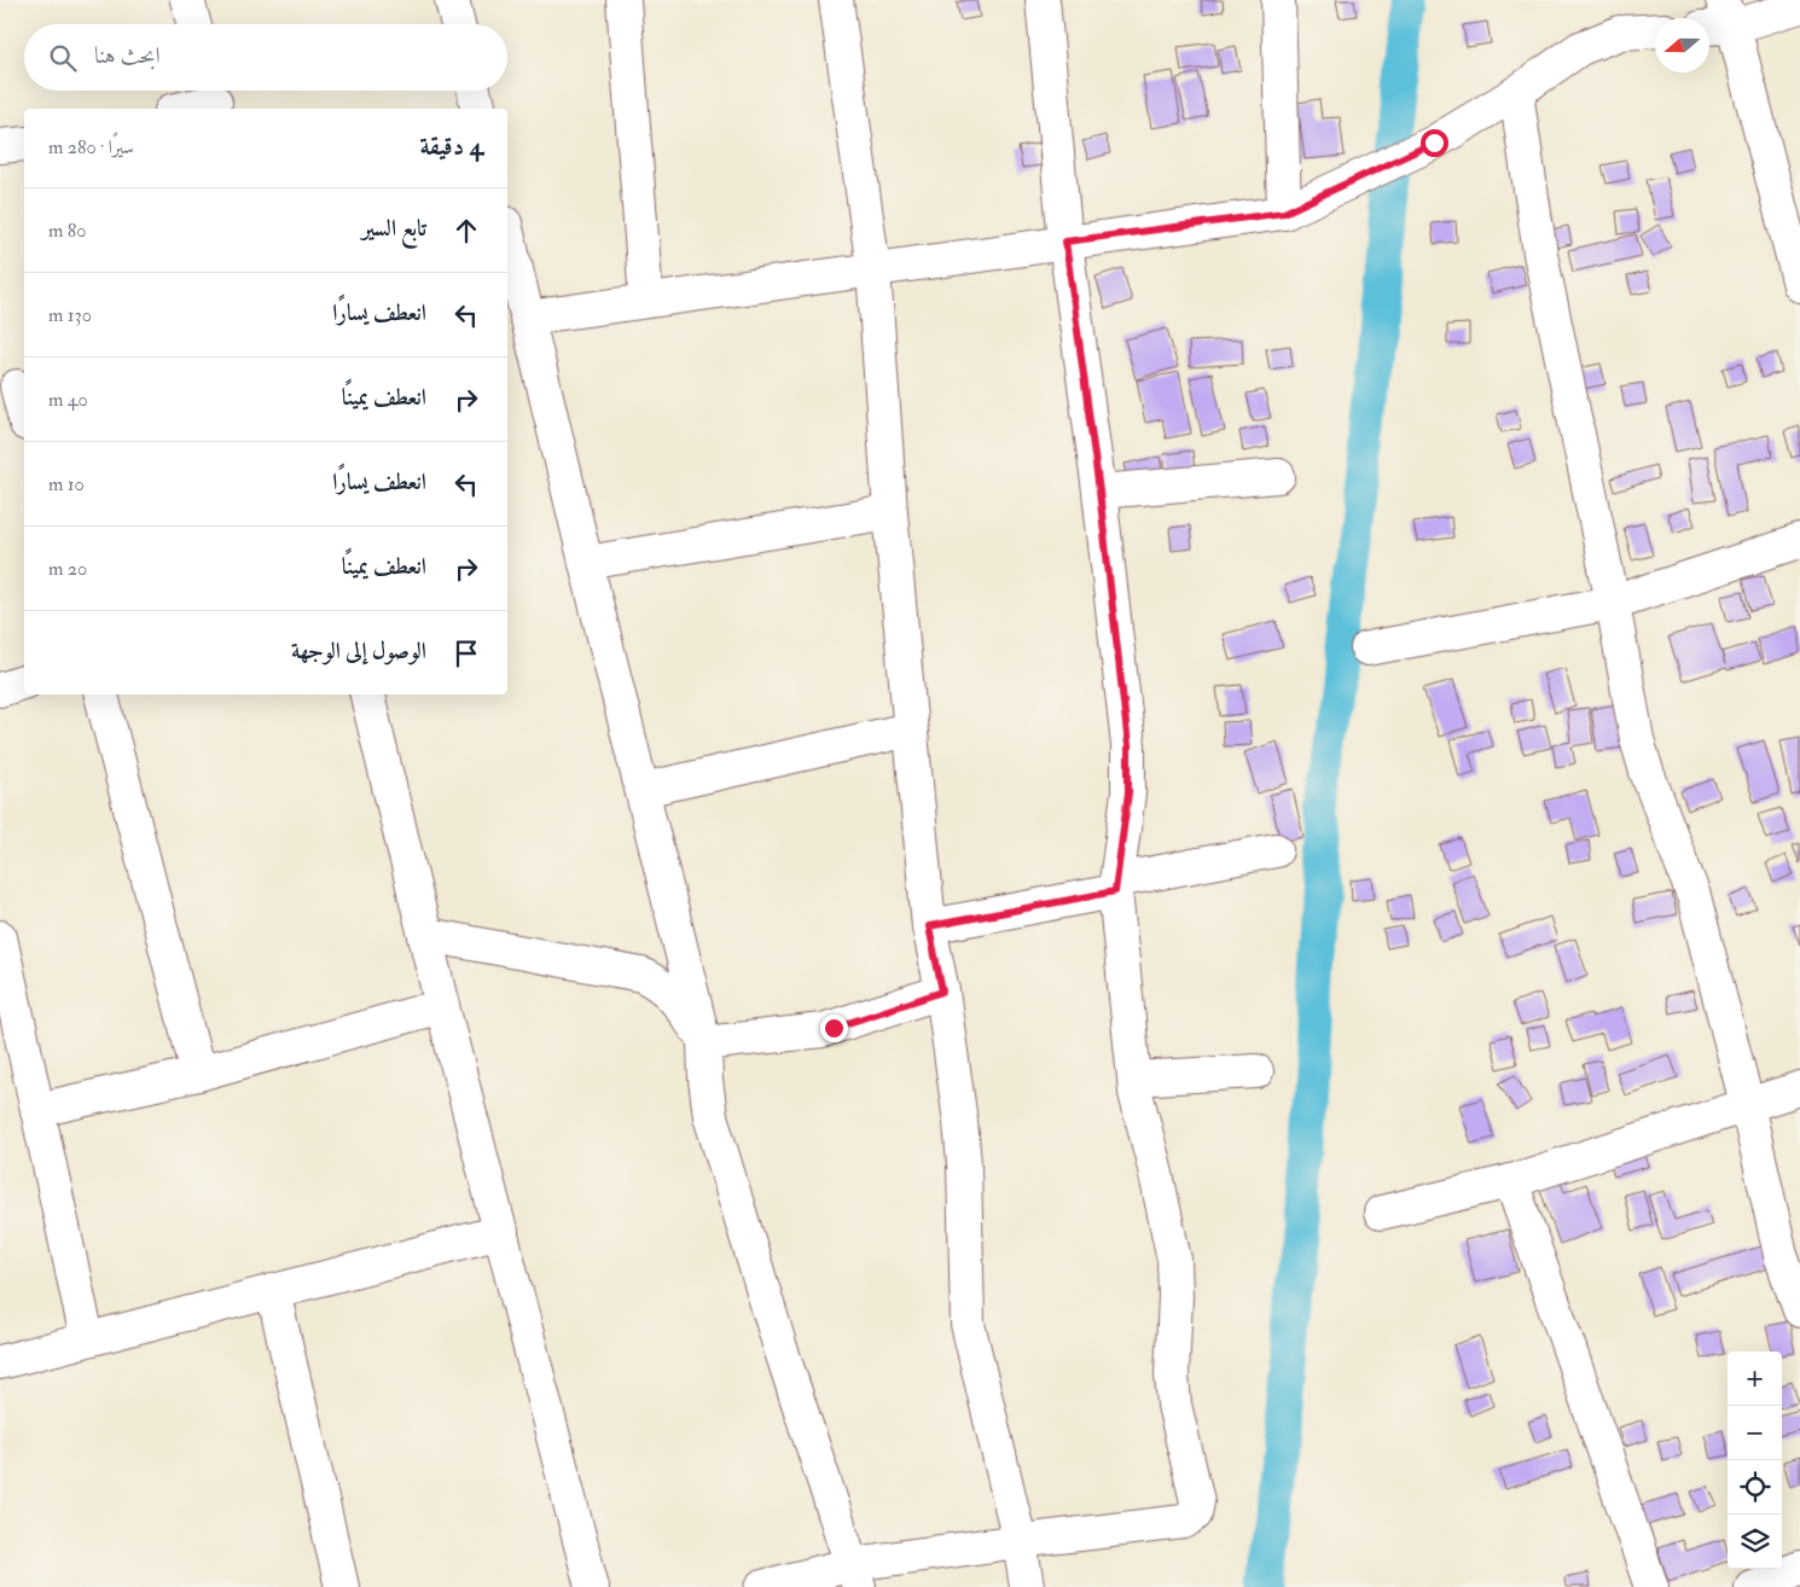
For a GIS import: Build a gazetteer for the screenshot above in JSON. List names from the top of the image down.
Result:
{
  "north": "left",
  "page": {
    "search": "ابحث هنا",
    "heading": ["4 دقيقة", "سيرًا · 280 m"],
    "list": [
      ["تابع السير", "80 m"],
      ["انعطف يسارًا", "130 m"],
      ["انعطف يمينًا", "40 m"],
      ["انعطف يسارًا", "10 m"],
      ["انعطف يمينًا", "20 m"],
      "الوصول إلى الوجهة"
    ],
    "map_buttons": ["+", "−"]
  }
}
